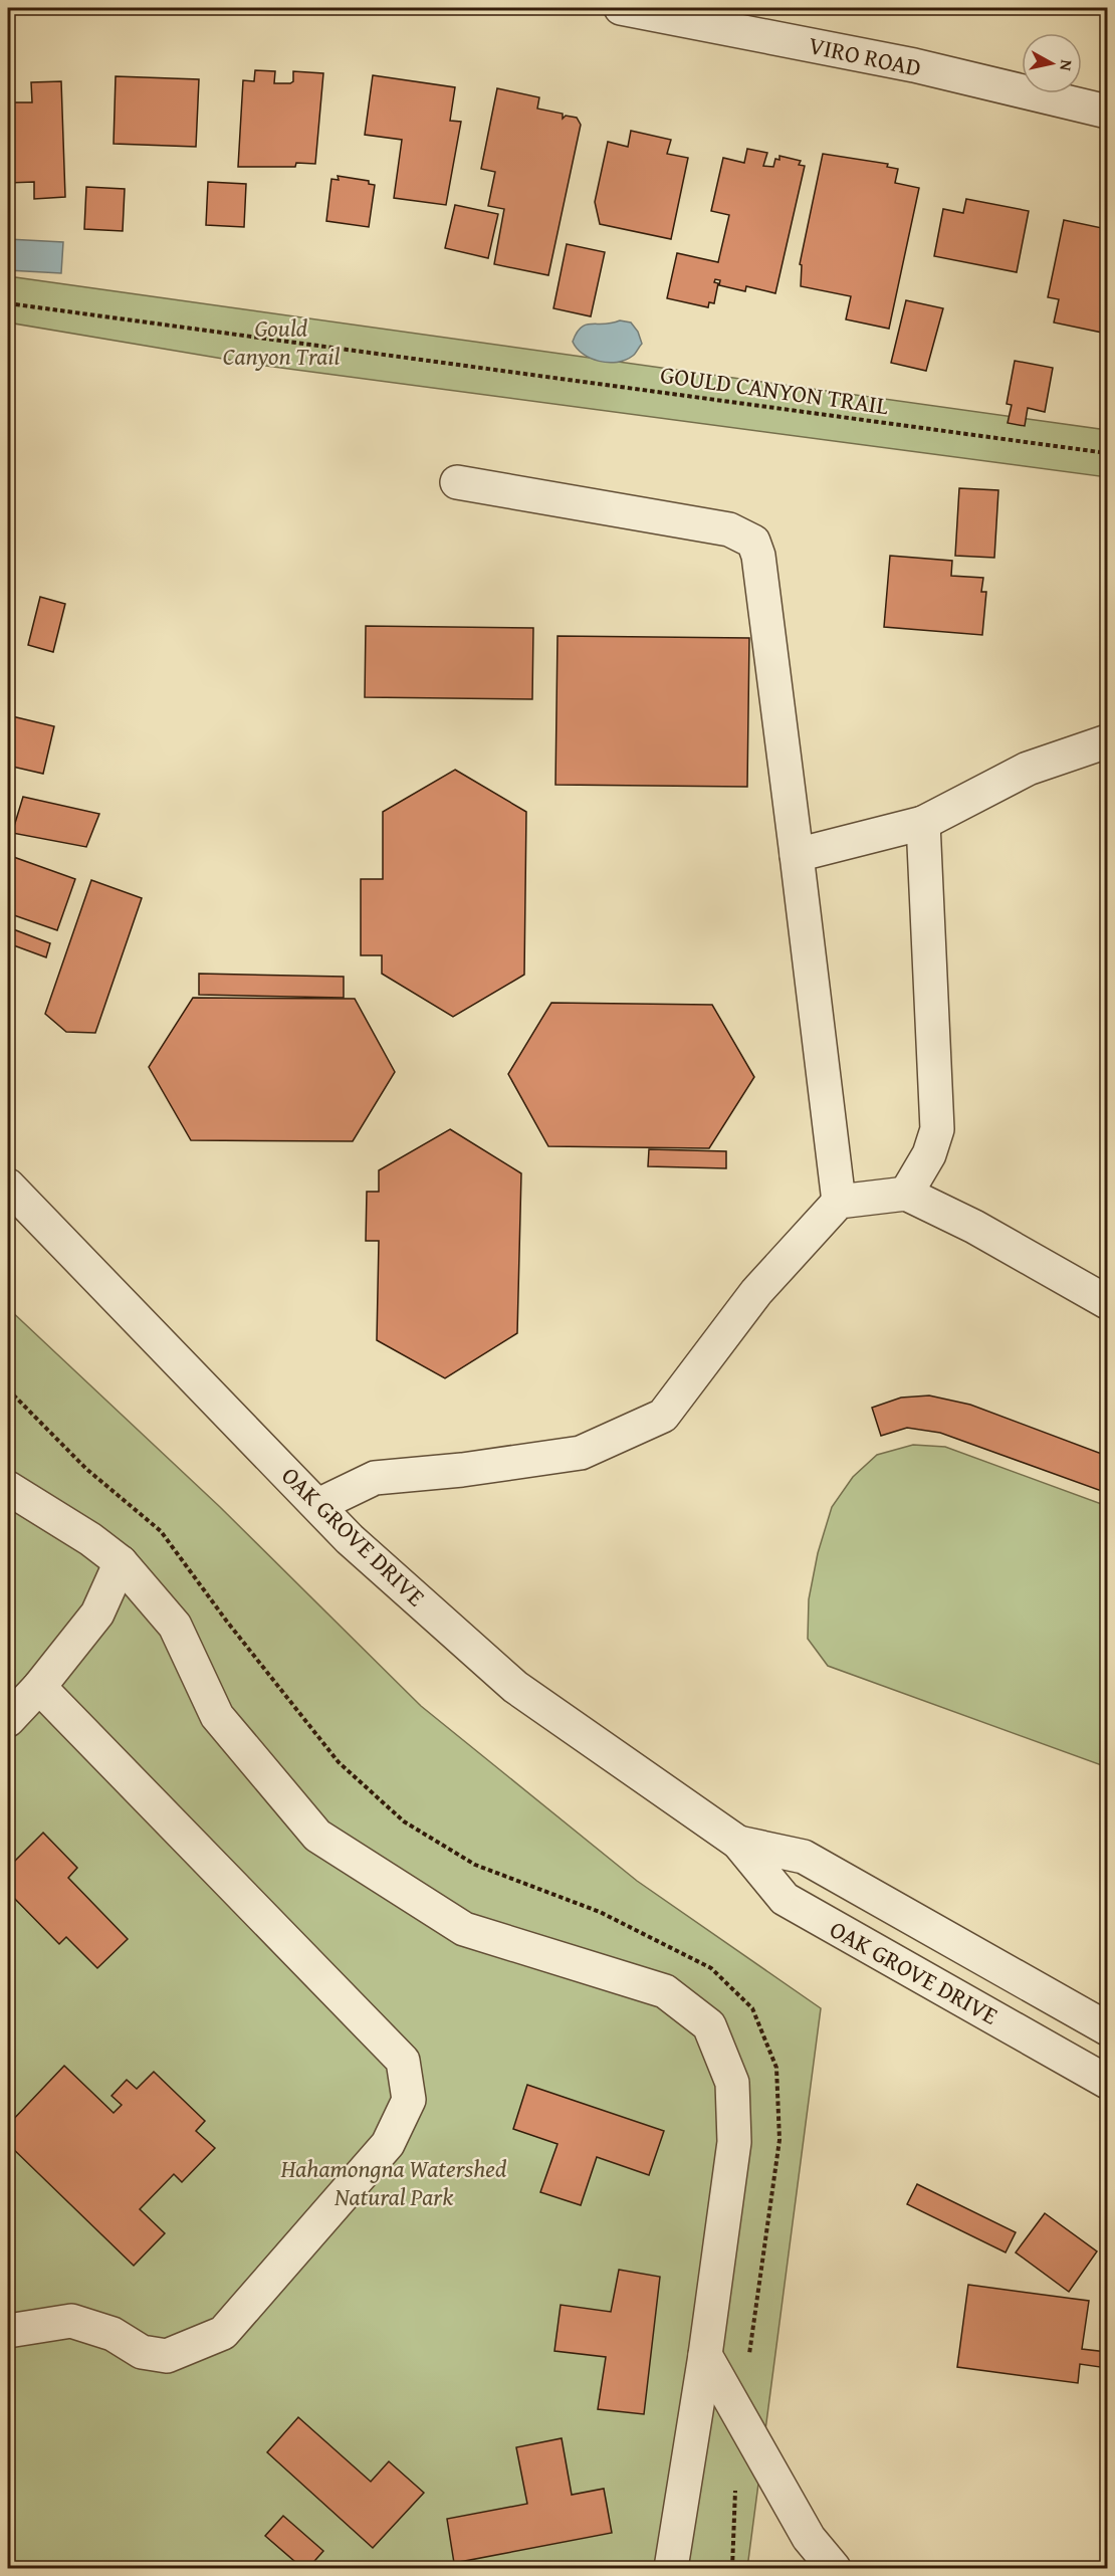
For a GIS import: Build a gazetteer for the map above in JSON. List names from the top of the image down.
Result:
{
  "streets": {
    "street": ["VIRO ROAD", "OAK GROVE DRIVE"],
    "path": ["GOULD CANYON TRAIL"]
  },
  "parks": ["Gould Canyon Trail", "Hahamongna Watershed Natural Park"],
  "north": "right"
}
